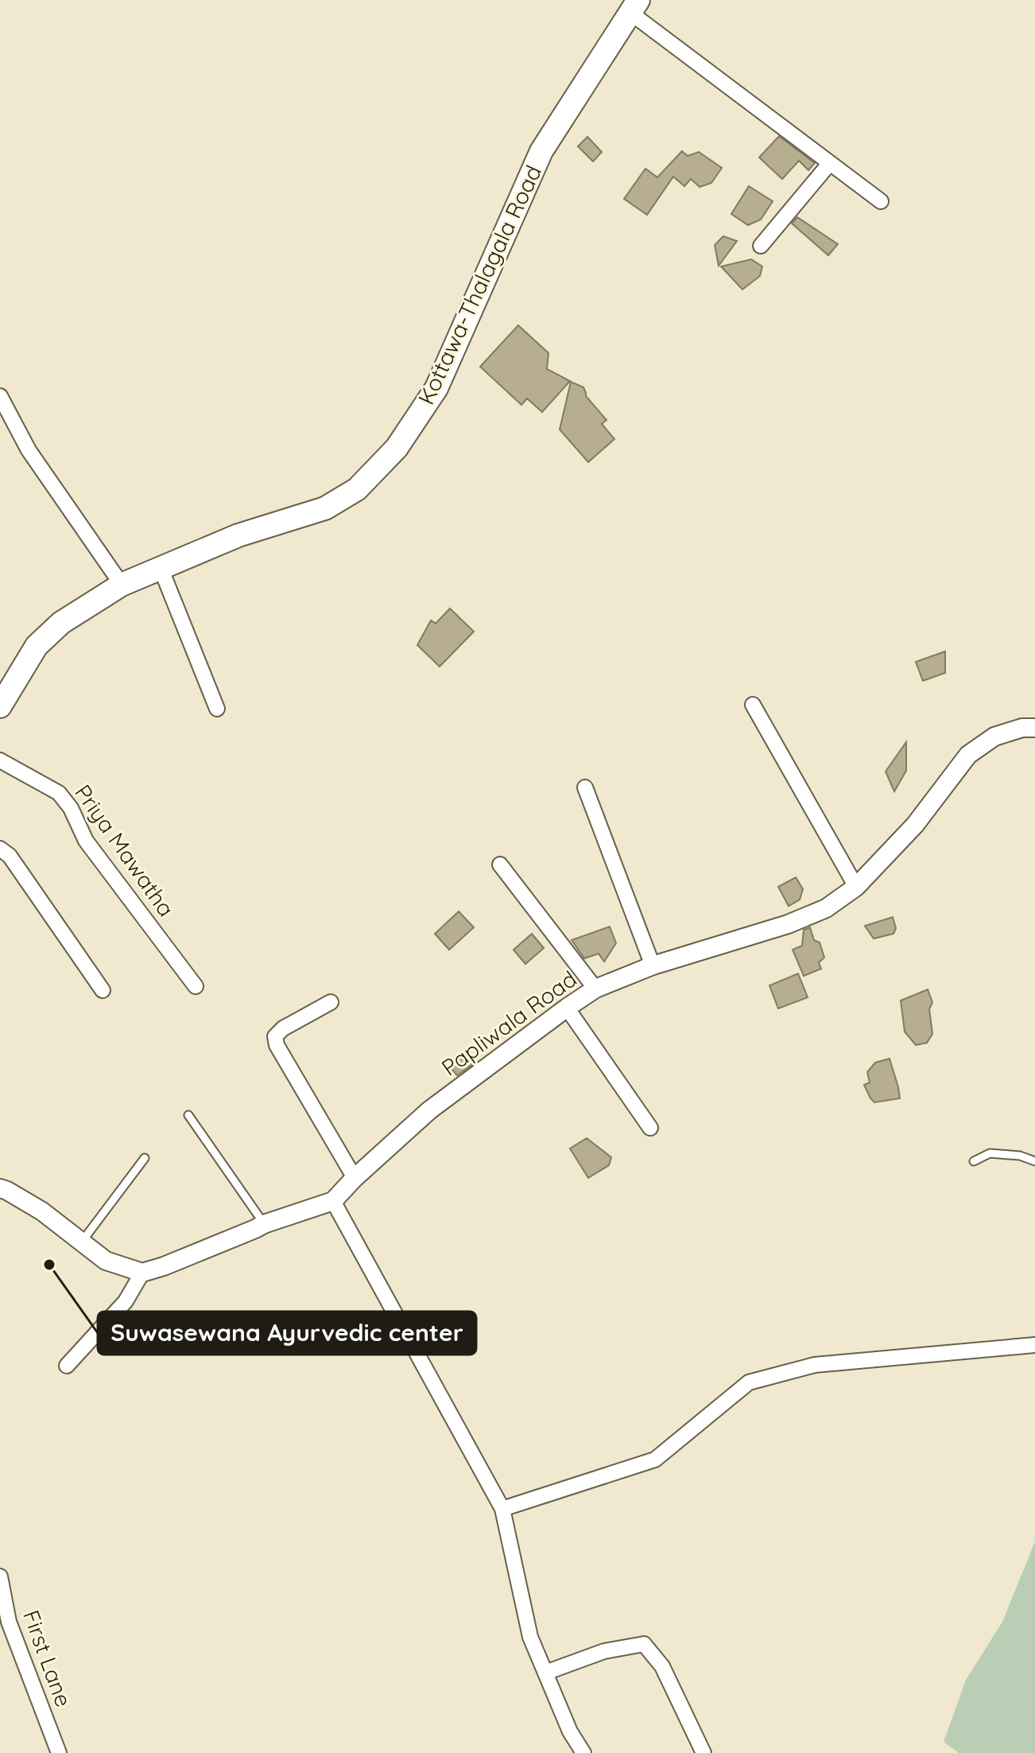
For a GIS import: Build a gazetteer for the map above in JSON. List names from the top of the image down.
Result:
{
  "streets": {
    "main road": ["Kottawa-Thalagala Road"],
    "street": ["Priya Mawatha", "Papliwala Road", "First Lane"]
  },
  "places": ["Suwasewana Ayurvedic center"]
}
